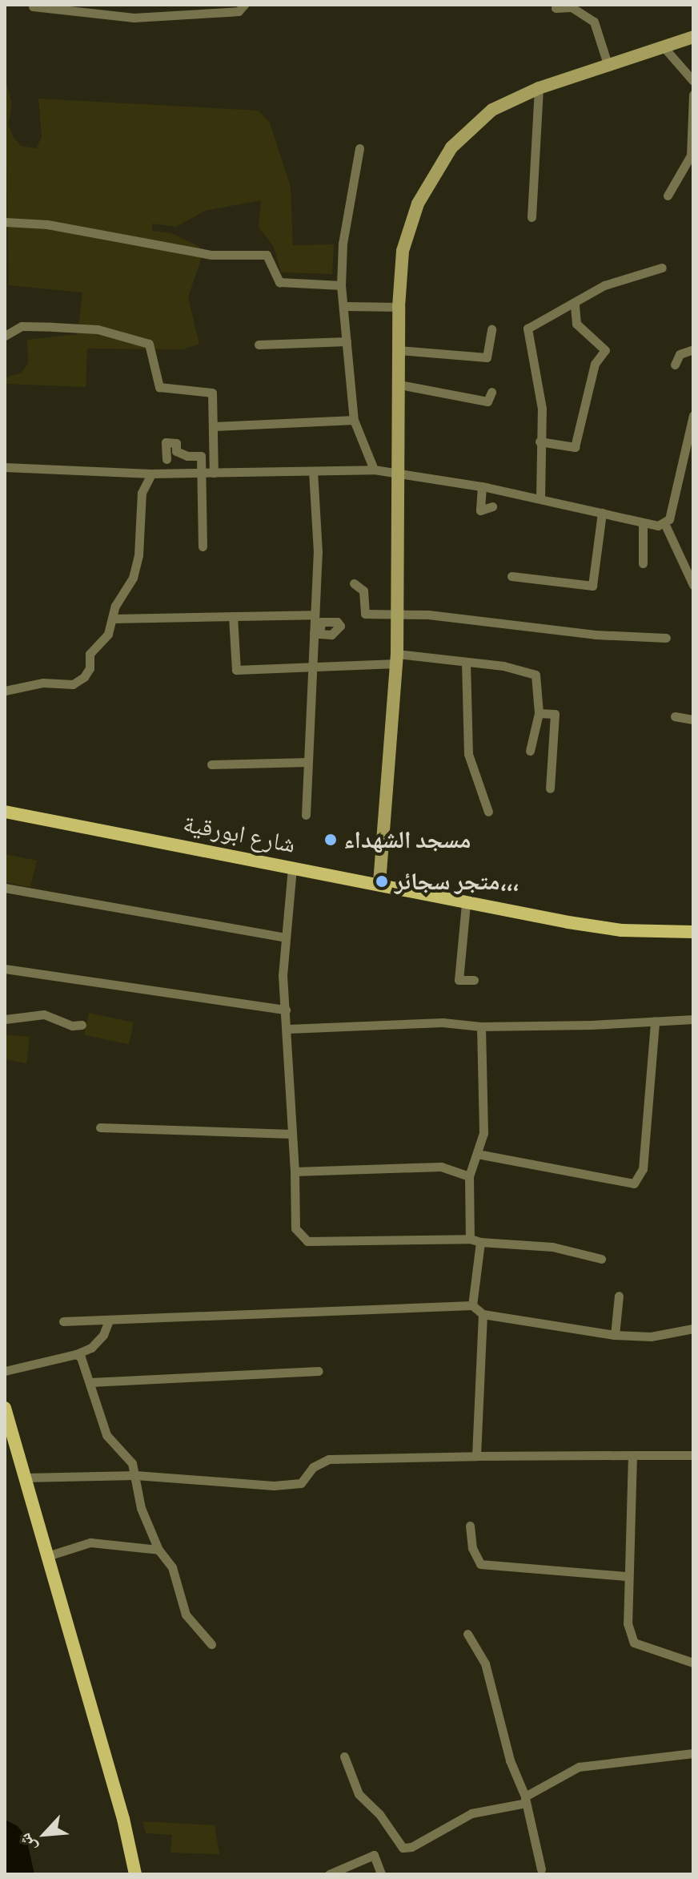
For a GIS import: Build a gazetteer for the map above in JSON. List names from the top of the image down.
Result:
{
  "streets": {
    "main road": ["شارع ابورقية"]
  },
  "places": ["مسجد الشهداء", "متجر سجائر،،،"],
  "north": "bottom left"
}
